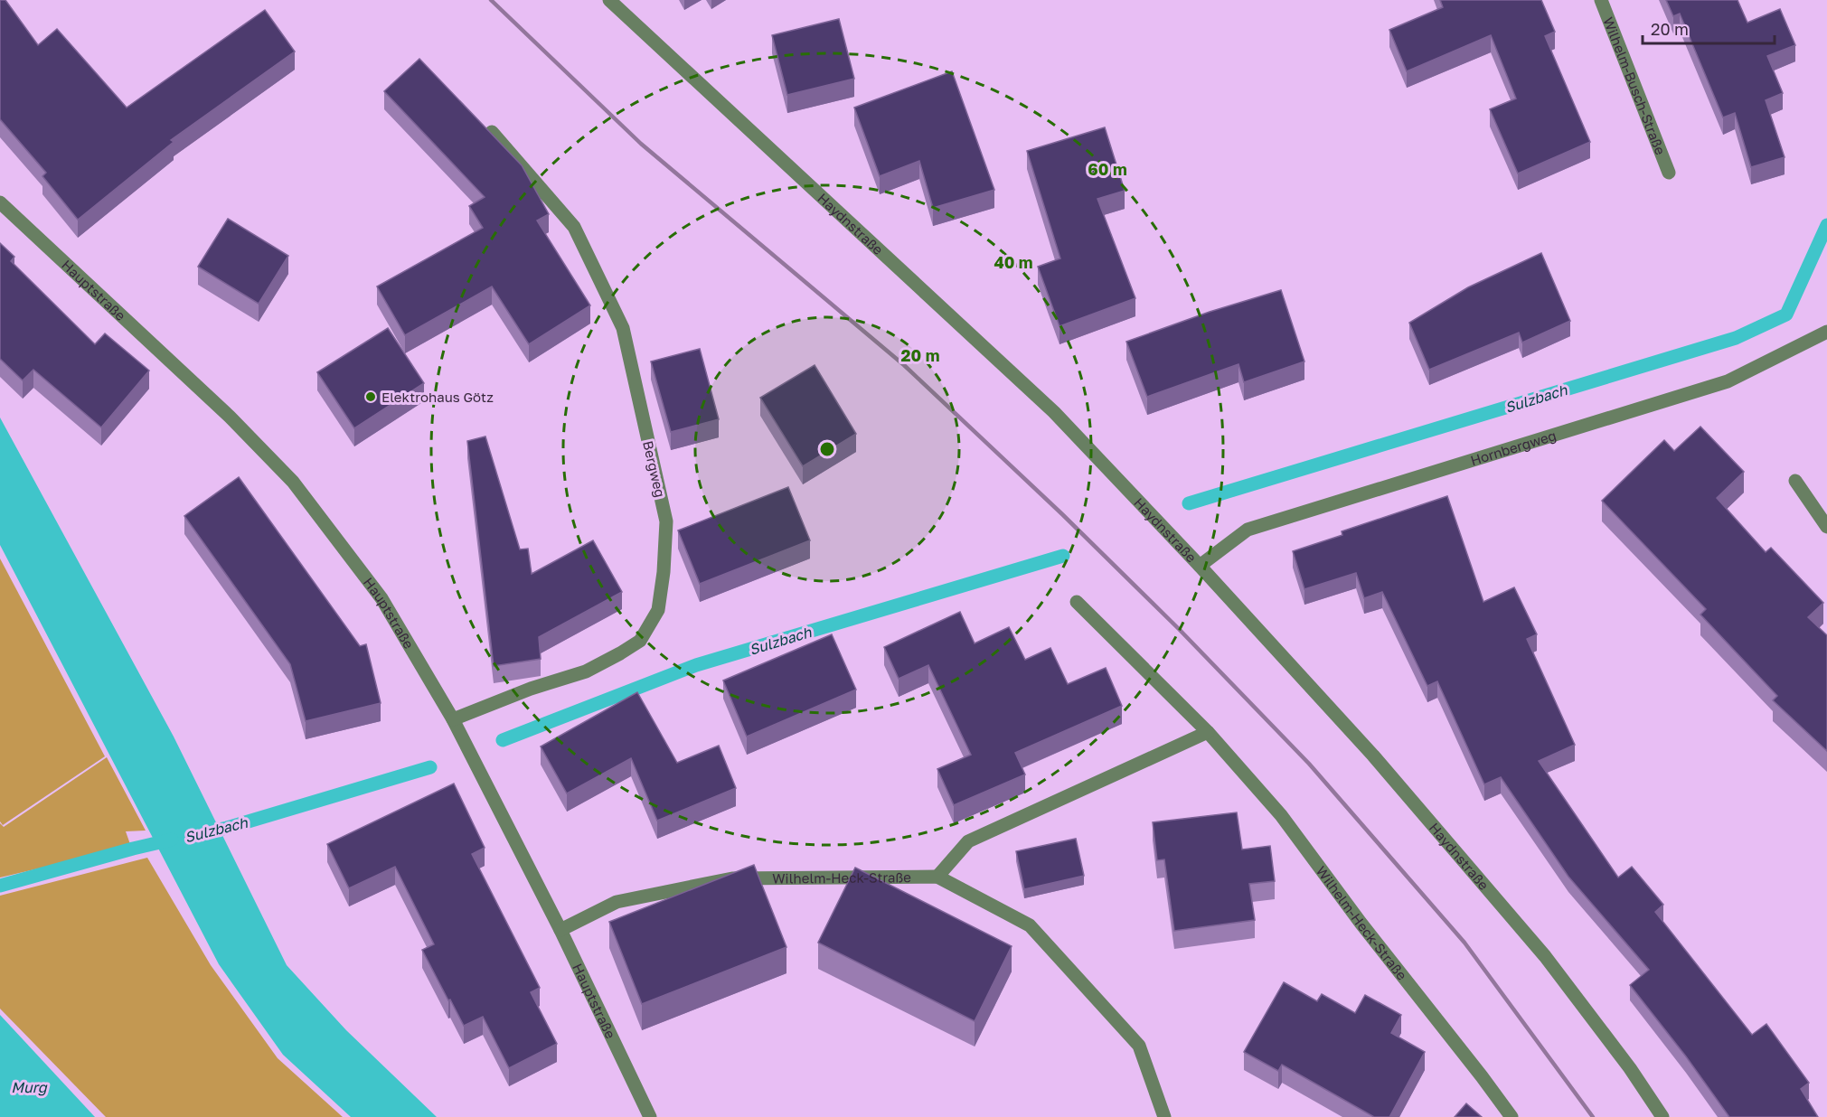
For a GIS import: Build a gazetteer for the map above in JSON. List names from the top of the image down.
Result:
{
  "streets": {
    "street": [
      "Wilhelm-Busch-Straße",
      "Haydnstraße",
      "Hauptstraße",
      "Hornbergweg",
      "Bergweg",
      "Wilhelm-Heck-Straße"
    ]
  },
  "crossings": [
    ["Haydnstraße", "Hornbergweg"],
    ["Hauptstraße", "Bergweg"],
    ["Hauptstraße", "Wilhelm-Heck-Straße"]
  ],
  "water": ["Sulzbach", "Murg"],
  "places": ["Elektrohaus Götz"],
  "scale_bar": "20 m",
  "rings": ["60 m", "40 m", "20 m"]
}
